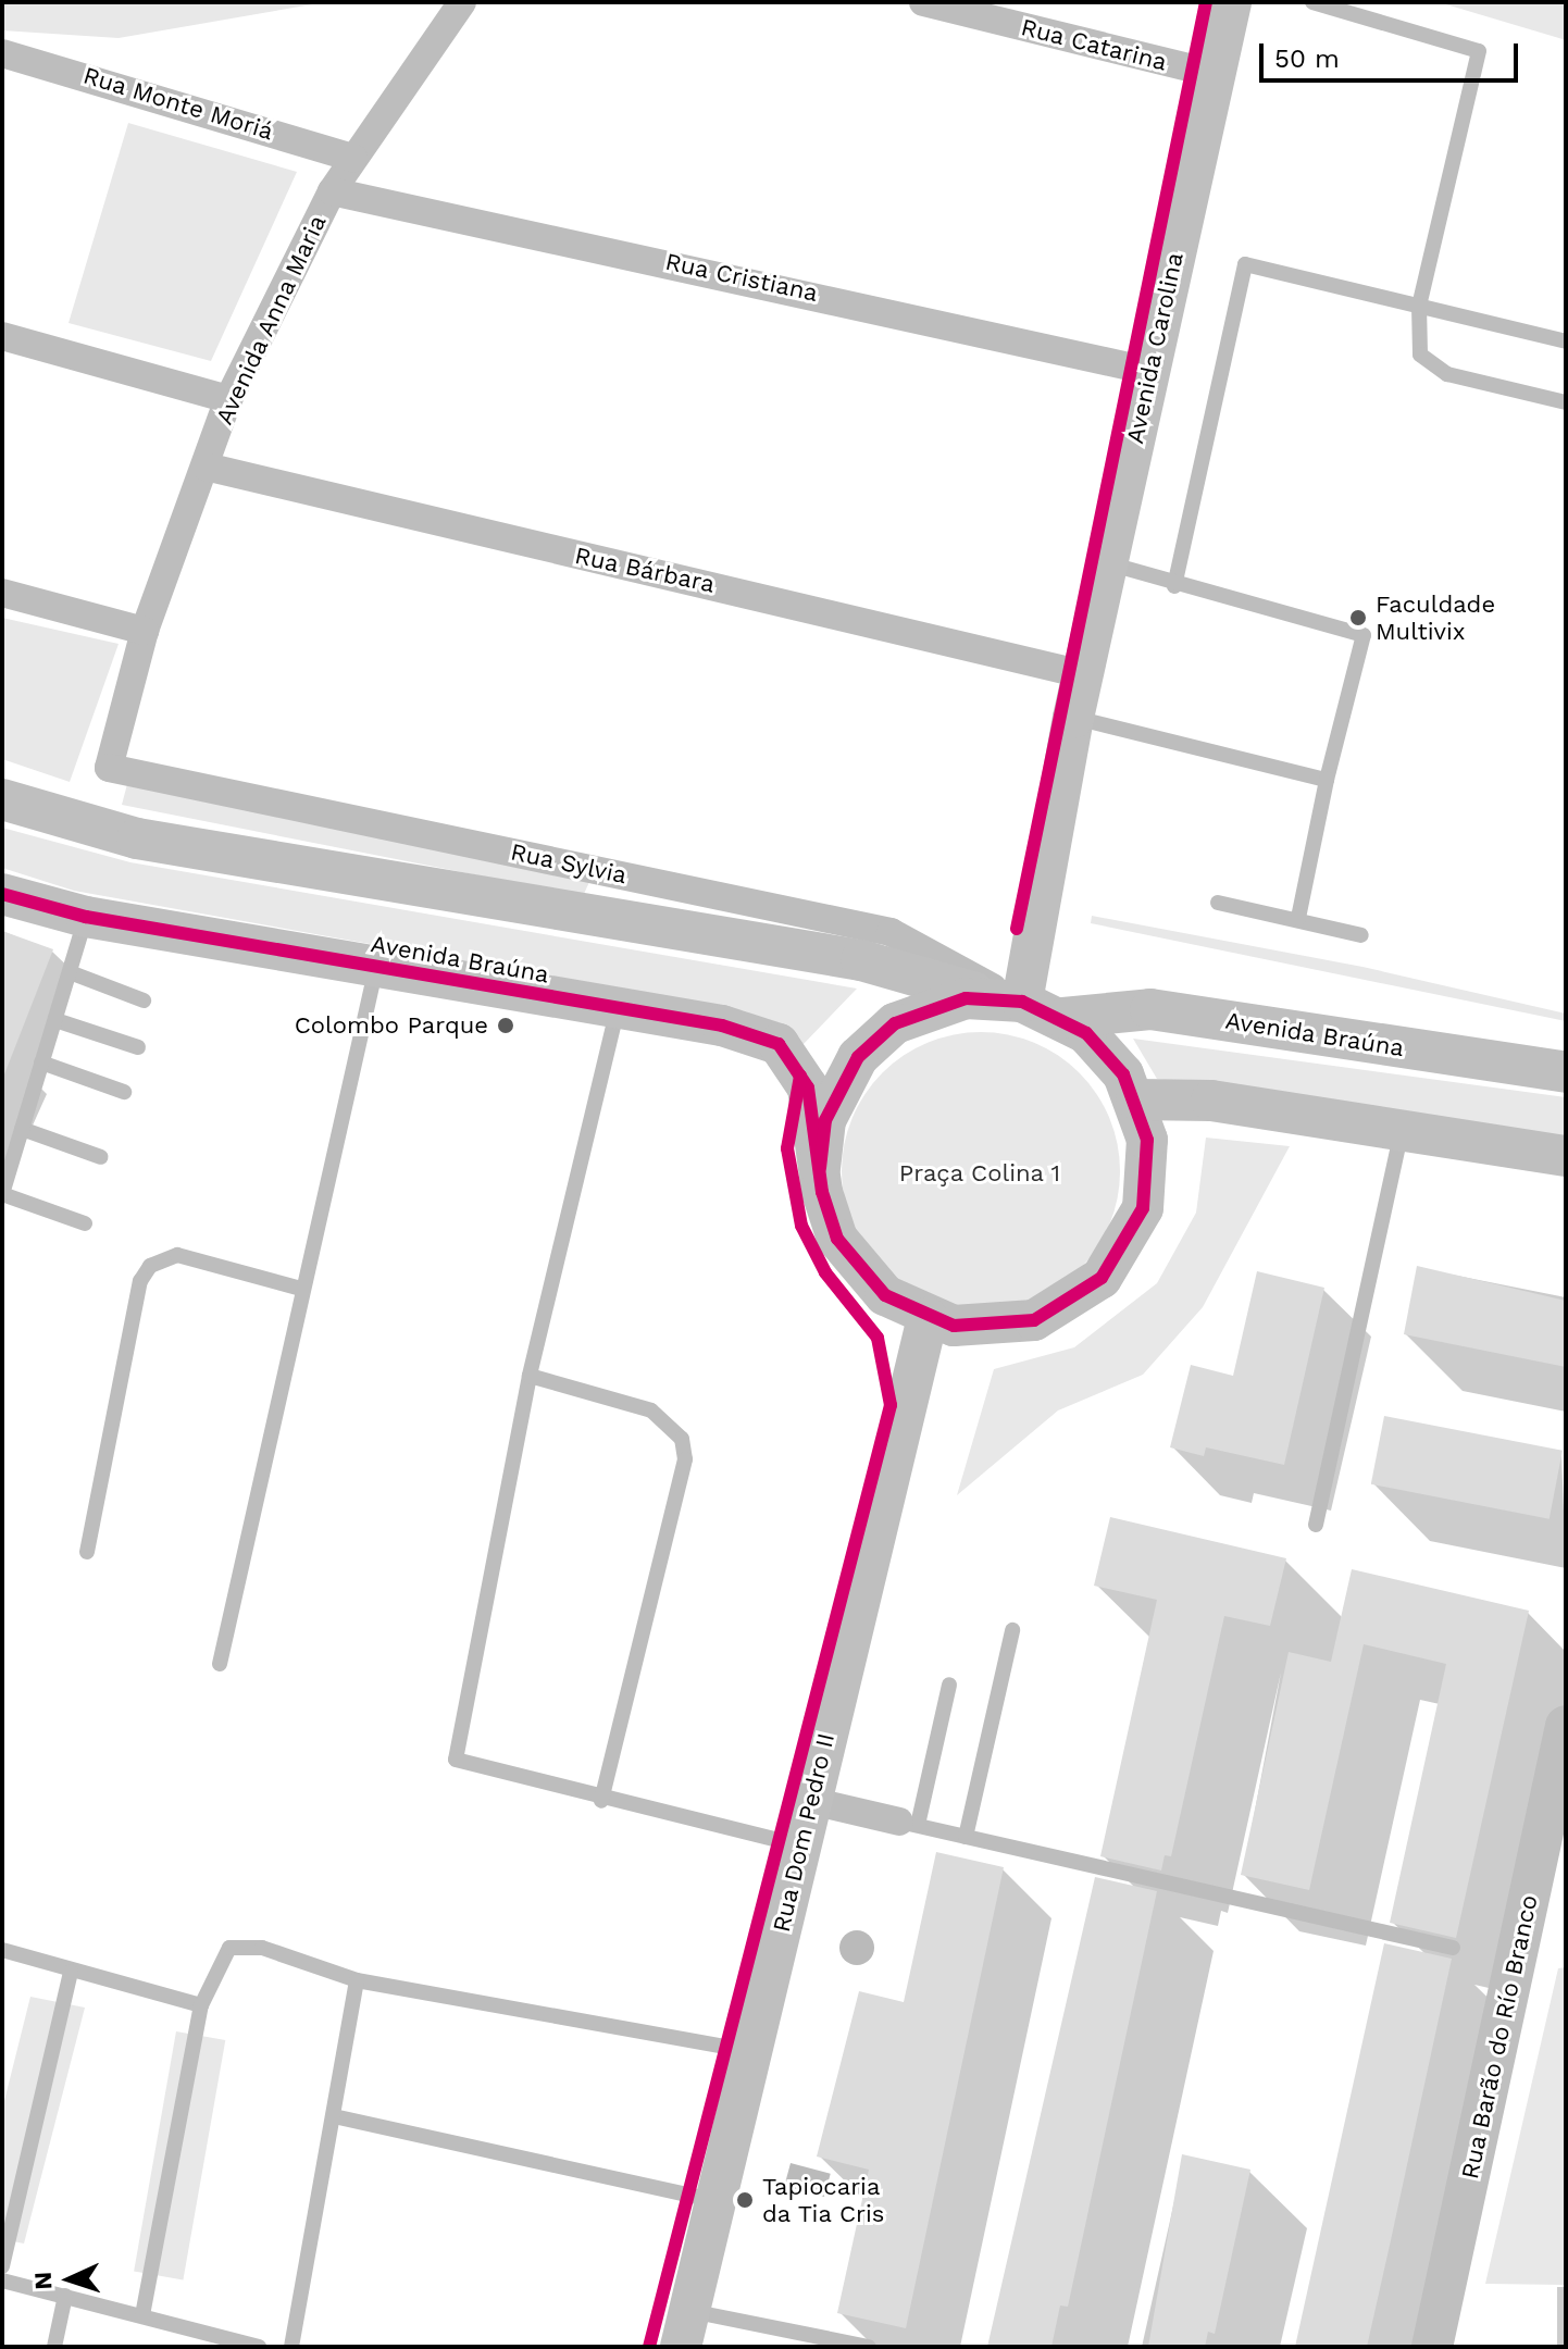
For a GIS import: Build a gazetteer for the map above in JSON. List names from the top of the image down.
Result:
{
  "streets": {
    "street": [
      "Rua Catarina",
      "Rua Monte Moriá",
      "Rua Cristiana",
      "Avenida Anna Maria",
      "Avenida Carolina",
      "Rua Bárbara",
      "Rua Sylvia",
      "Avenida Braúna",
      "Rua Dom Pedro II",
      "Rua Barão do Río Branco"
    ]
  },
  "crossings": [
    ["Rua Catarina", "Avenida Carolina"],
    ["Rua Monte Moriá", "Avenida Anna Maria"],
    ["Rua Cristiana", "Avenida Anna Maria"],
    ["Rua Cristiana", "Avenida Carolina"],
    ["Avenida Anna Maria", "Rua Bárbara"],
    ["Avenida Anna Maria", "Rua Sylvia"],
    ["Avenida Carolina", "Rua Bárbara"],
    ["Avenida Carolina", "Rua Sylvia"],
    ["Avenida Braúna", "Rua Dom Pedro II"]
  ],
  "parks": ["Praça Colina 1"],
  "places": ["Faculdade Multivix", "Colombo Parque", "Tapiocaria da Tia Cris"],
  "scale_bar": "50 m",
  "north": "left"
}
